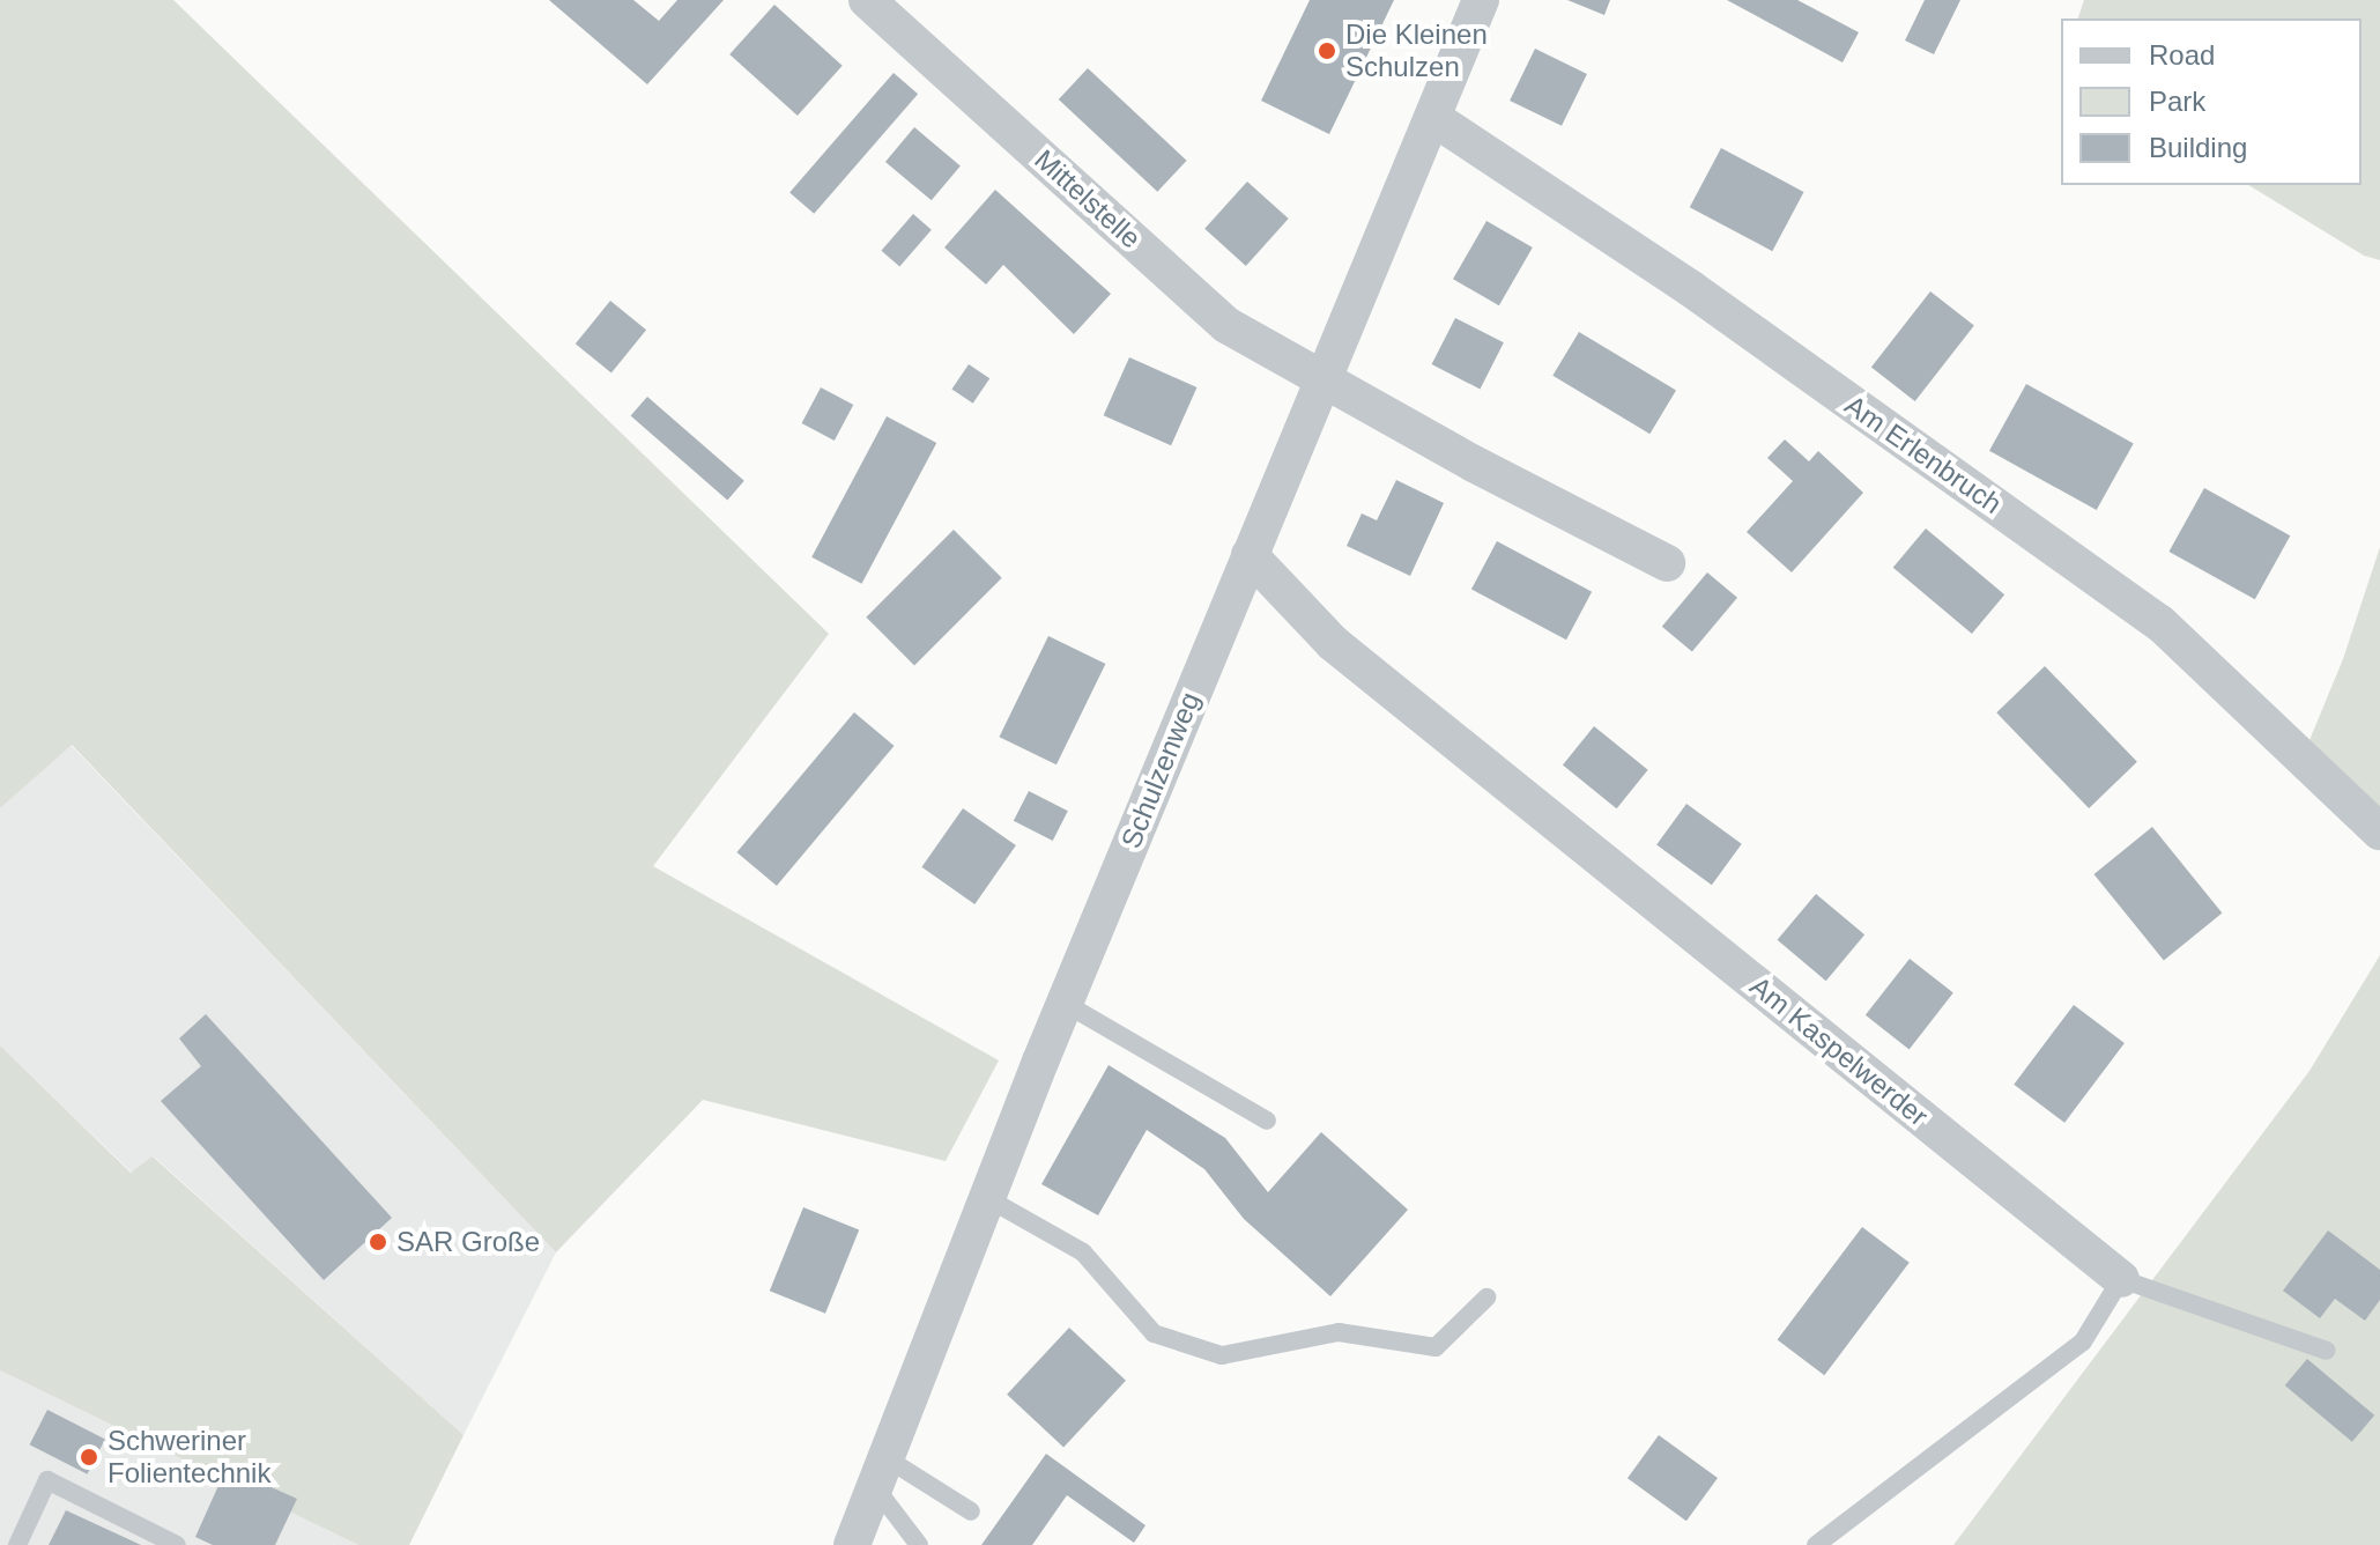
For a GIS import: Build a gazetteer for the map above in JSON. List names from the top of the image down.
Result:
{
  "streets": {
    "street": [
      "Mittelstelle",
      "Am Erlenbruch",
      "Schulzenweg",
      "Am Kaspelwerder"
    ]
  },
  "crossings": [
    ["Mittelstelle", "Schulzenweg"],
    ["Am Erlenbruch", "Schulzenweg"],
    ["Schulzenweg", "Am Kaspelwerder"]
  ],
  "places": ["Die Kleinen Schulzen", "SAR Große", "Schweriner Folientechnik"],
  "legend": ["Road", "Park", "Building"]
}
